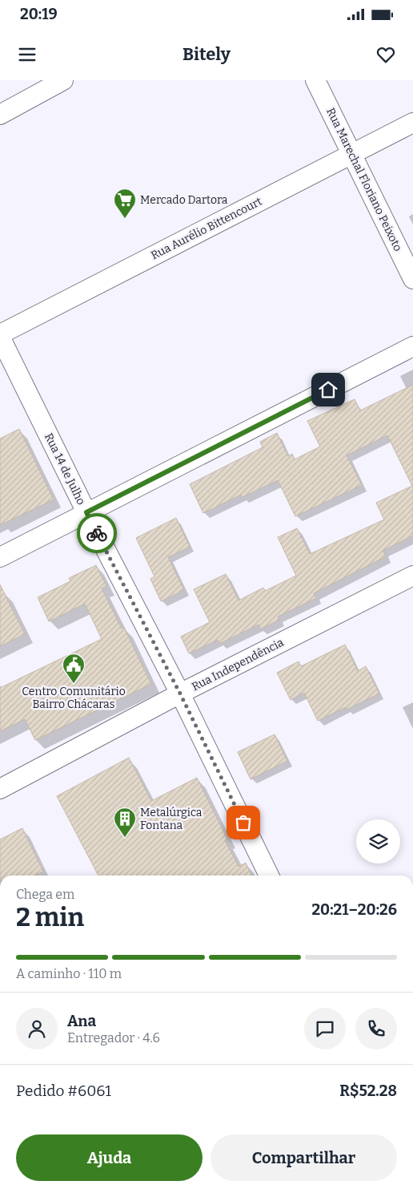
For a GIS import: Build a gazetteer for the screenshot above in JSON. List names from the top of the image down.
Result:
{
  "streets": {
    "street": [
      "Rua Marechal Floriano Peixoto",
      "Rua Aurélio Bittencourt",
      "Rua 14 de Julho",
      "Rua Independência"
    ]
  },
  "crossings": [
    ["Rua Marechal Floriano Peixoto", "Rua Aurélio Bittencourt"],
    ["Rua Aurélio Bittencourt", "Rua 14 de Julho"],
    ["Rua 14 de Julho", "Rua Independência"]
  ],
  "places": {
    "supermarket": ["Mercado Dartora"],
    "public building": ["Centro Comunitário Bairro Chácaras"],
    "building": ["Metalúrgica Fontana"]
  },
  "page": {
    "status": "20:19",
    "header": "Bitely",
    "heading": ["2 min", "Chega em", "20:21–20:26"],
    "panel": [
      "Ana",
      "Entregador · 4.6",
      "Pedido #6061",
      "R$52.28"
    ],
    "bar": "A caminho · 110 m",
    "buttons": ["Ajuda", "Compartilhar"]
  }
}
